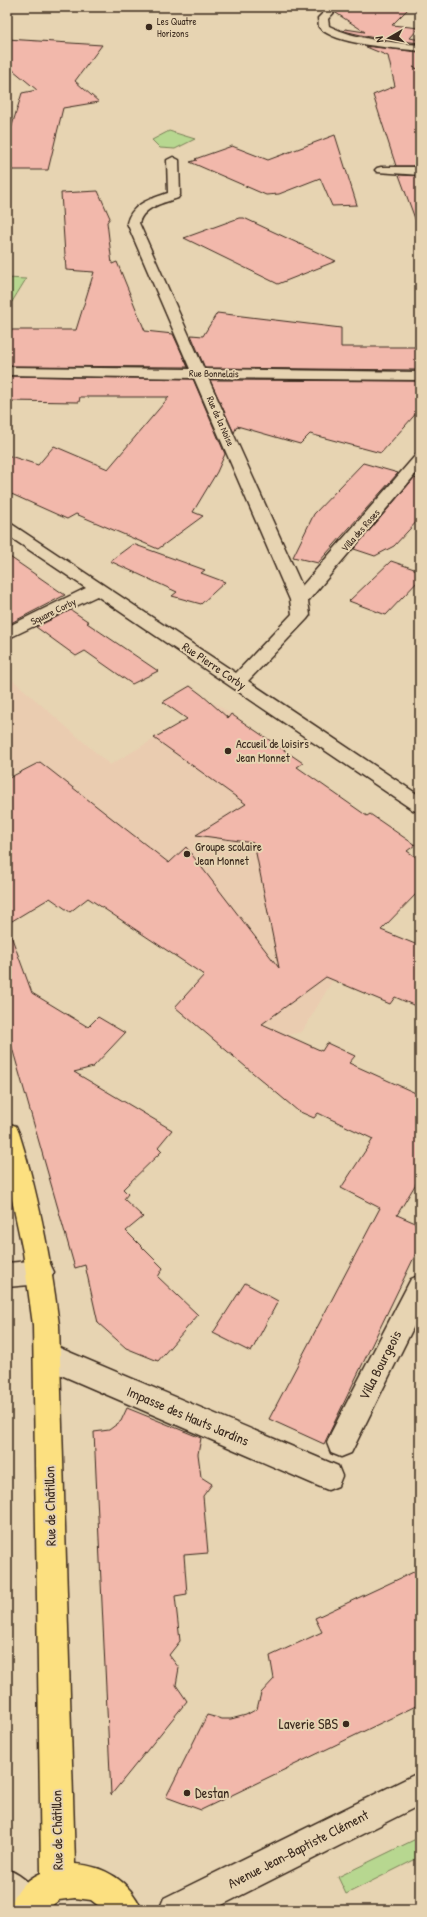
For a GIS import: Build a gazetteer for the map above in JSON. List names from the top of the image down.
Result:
{
  "streets": {
    "main road": ["Rue de Châtillon"],
    "street": [
      "Rue Bonnelais",
      "Rue de la Noise",
      "Villa des Roses",
      "Square Corby",
      "Rue Pierre Corby",
      "Villa Bourgeois",
      "Impasse des Hauts Jardins",
      "Avenue Jean-Baptiste Clément"
    ]
  },
  "crossings": [
    ["Rue Bonnelais", "Rue de la Noise"],
    ["Rue de la Noise", "Villa des Roses"],
    ["Rue de la Noise", "Rue Pierre Corby"],
    ["Square Corby", "Rue Pierre Corby"],
    ["Impasse des Hauts Jardins", "Rue de Châtillon"]
  ],
  "places": [
    "Les Quatre Horizons",
    "Accueil de loisirs Jean Monnet",
    "Groupe scolaire Jean Monnet",
    "Laverie SBS",
    "Destan"
  ],
  "north": "left"
}
